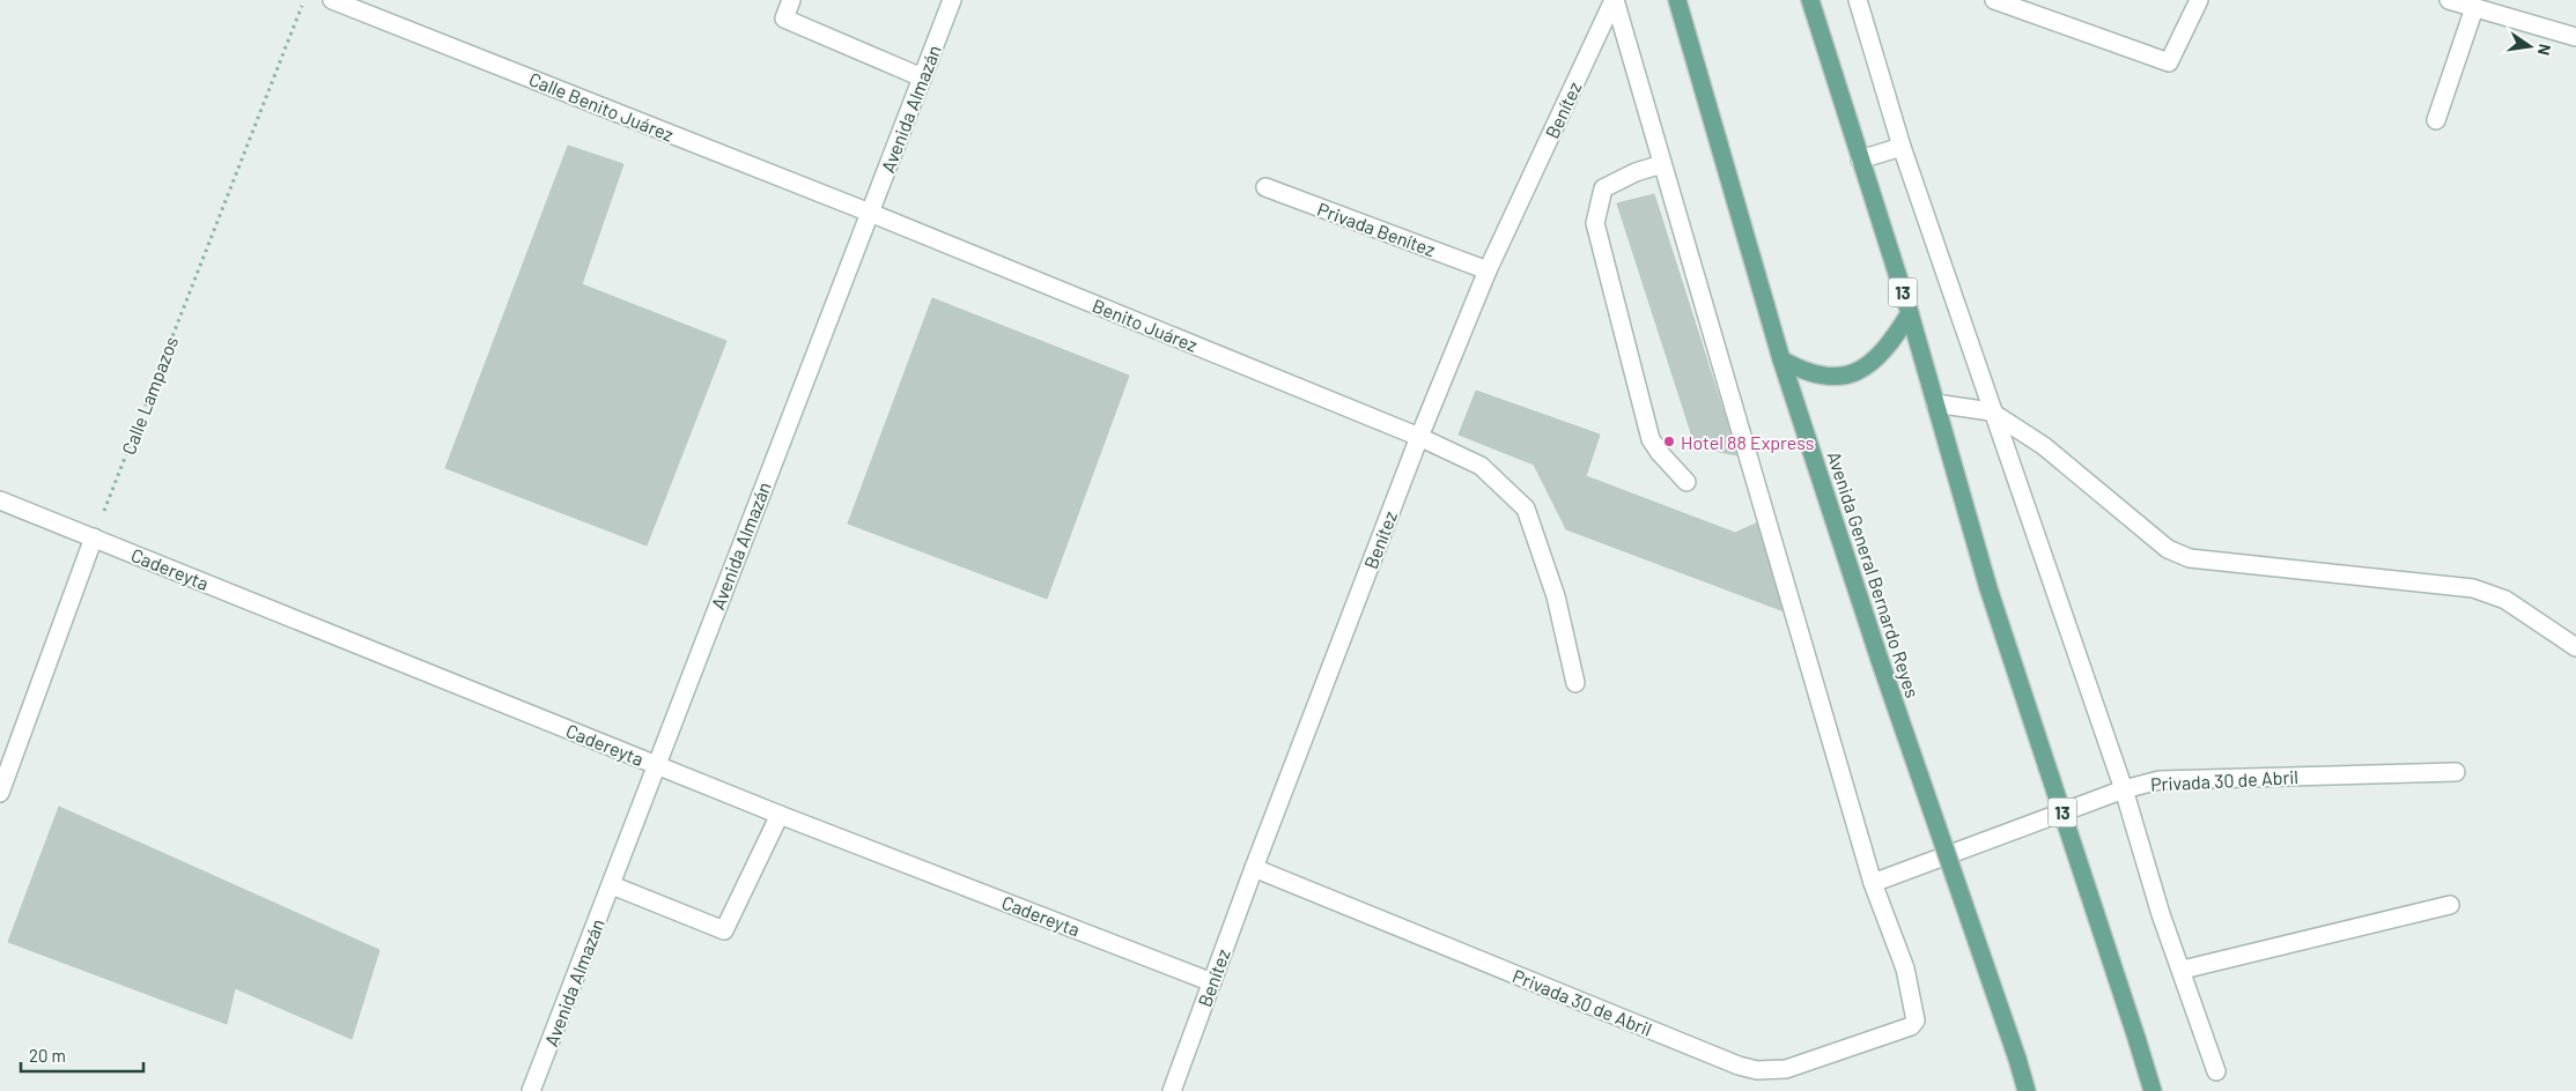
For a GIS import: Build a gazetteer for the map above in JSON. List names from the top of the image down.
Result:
{
  "streets": {
    "main road": ["13", "Avenida General Bernardo Reyes"],
    "street": [
      "Calle Benito Juárez",
      "Avenida Almazán",
      "Benítez",
      "Privada Benítez",
      "Benito Juárez",
      "Cadereyta",
      "Privada 30 de Abril"
    ],
    "path": ["Calle Lampazos"]
  },
  "crossings": [
    ["Calle Benito Juárez", "Avenida Almazán"],
    ["Calle Benito Juárez", "Benito Juárez"],
    ["Avenida Almazán", "Benito Juárez"],
    ["Avenida Almazán", "Cadereyta"],
    ["Benítez", "Privada Benítez"],
    ["Benítez", "Benito Juárez"],
    ["Benítez", "Cadereyta"],
    ["Benítez", "Privada 30 de Abril"],
    ["Calle Lampazos", "Cadereyta"]
  ],
  "places": ["Hotel 88 Express"],
  "scale_bar": "20 m",
  "north": "right"
}
